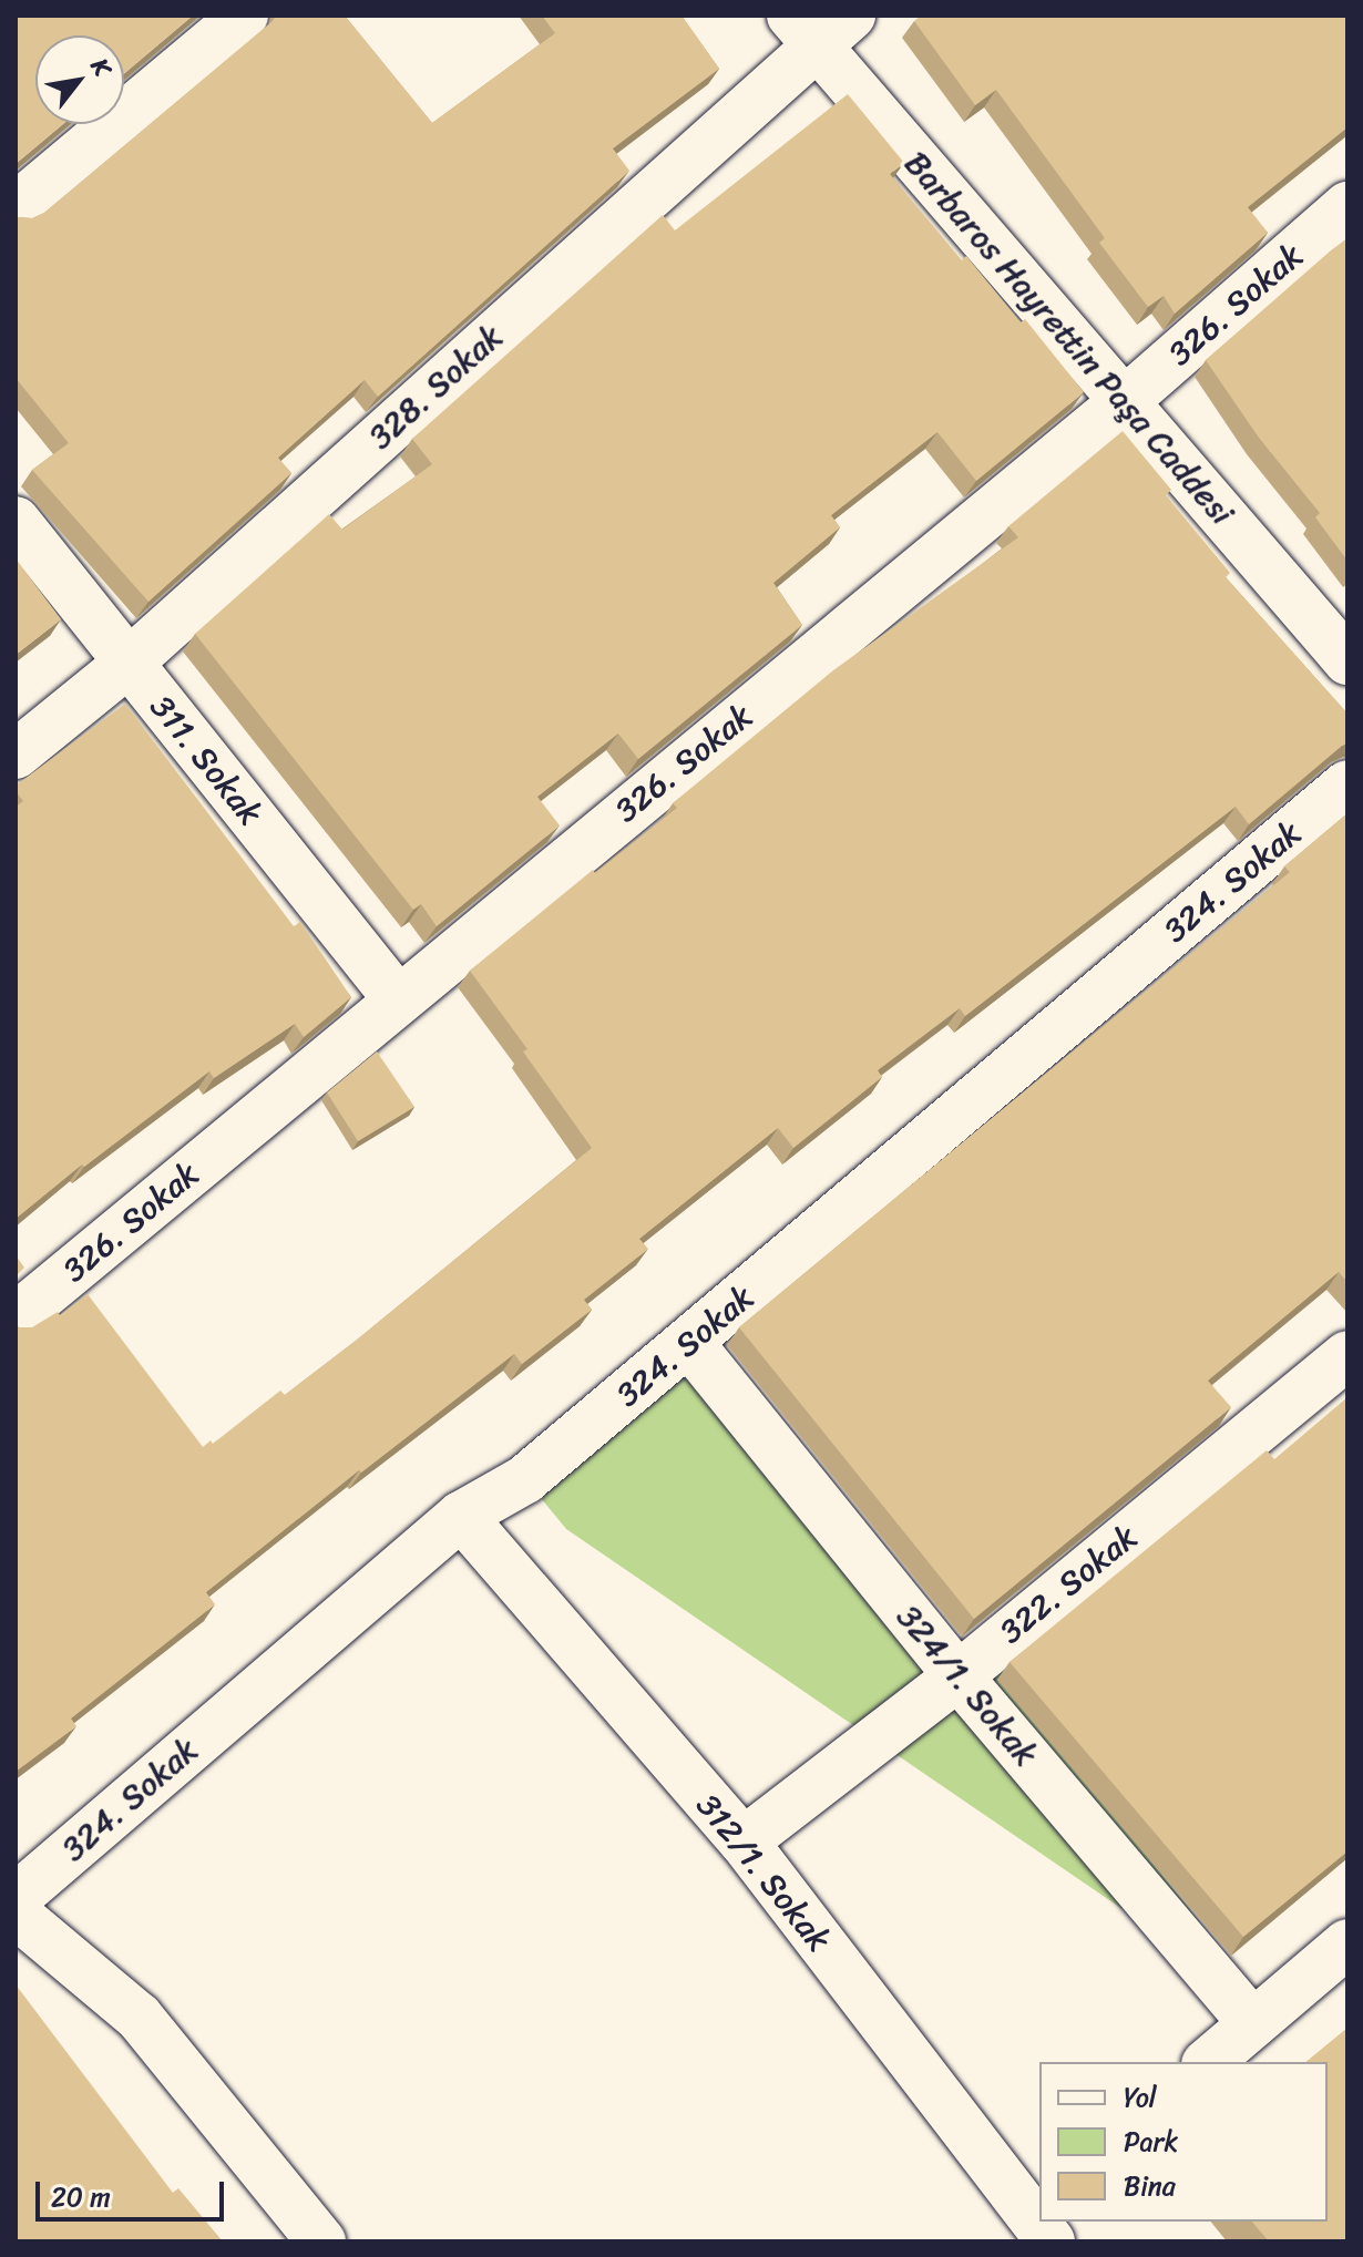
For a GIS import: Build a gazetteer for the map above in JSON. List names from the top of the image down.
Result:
{
  "streets": {
    "street": [
      "326. Sokak",
      "Barbaros Hayrettin Paşa Caddesi",
      "328. Sokak",
      "311. Sokak",
      "324. Sokak",
      "322. Sokak",
      "324/1. Sokak",
      "312/1. Sokak"
    ]
  },
  "crossings": [
    ["326. Sokak", "Barbaros Hayrettin Paşa Caddesi"],
    ["326. Sokak", "311. Sokak"],
    ["Barbaros Hayrettin Paşa Caddesi", "328. Sokak"],
    ["328. Sokak", "311. Sokak"],
    ["324. Sokak", "324/1. Sokak"],
    ["324. Sokak", "312/1. Sokak"],
    ["322. Sokak", "324/1. Sokak"],
    ["322. Sokak", "312/1. Sokak"]
  ],
  "legend": ["Yol", "Park", "Bina"],
  "scale_bar": "20 m",
  "north": "top right"
}
